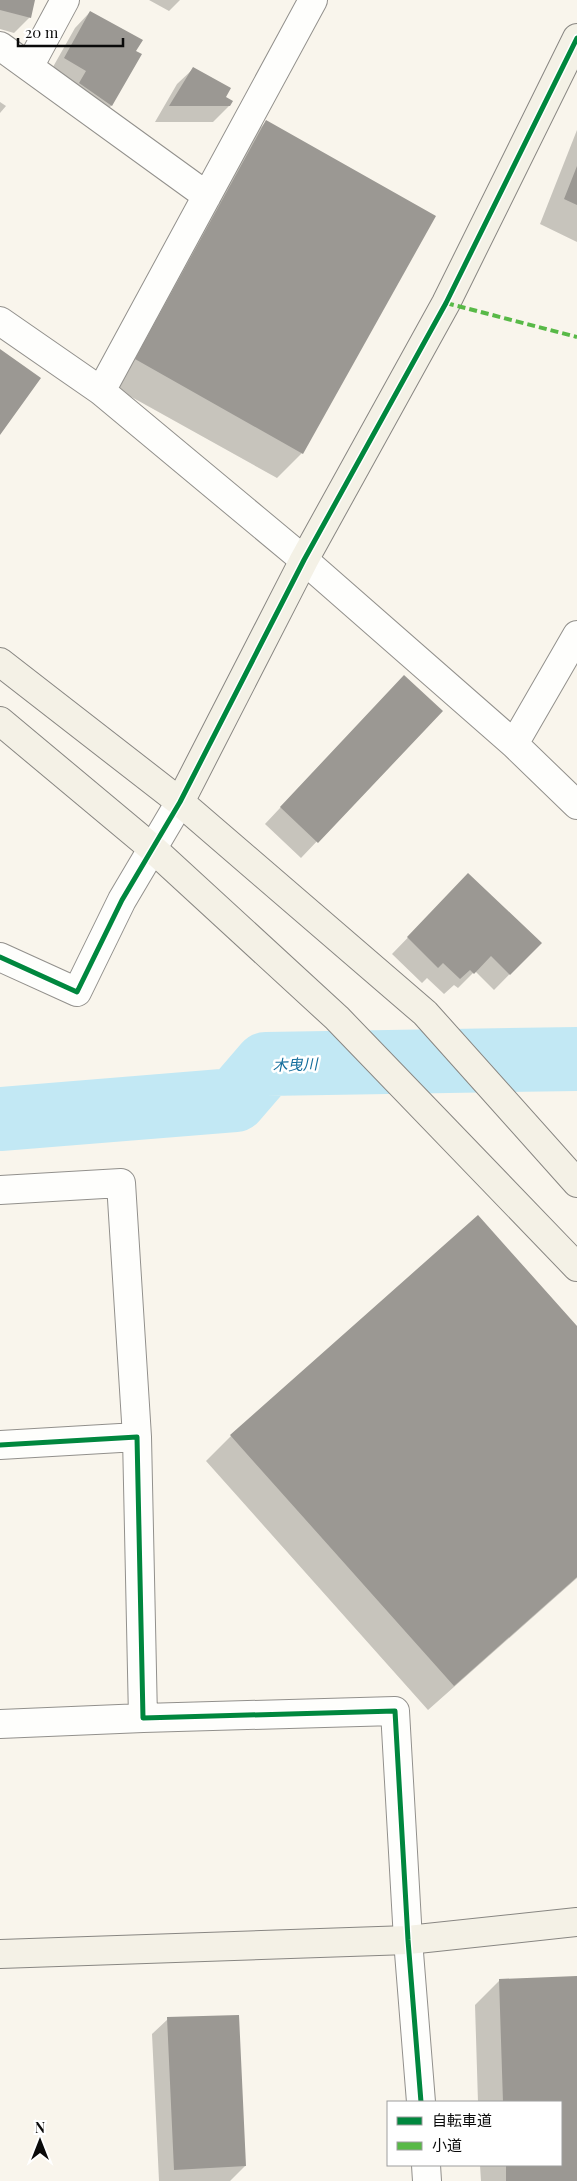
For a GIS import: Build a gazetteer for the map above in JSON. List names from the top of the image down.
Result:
{
  "water": ["木曳川"],
  "legend": ["自転車道", "小道"],
  "scale_bar": "20 m",
  "north": "top"
}
